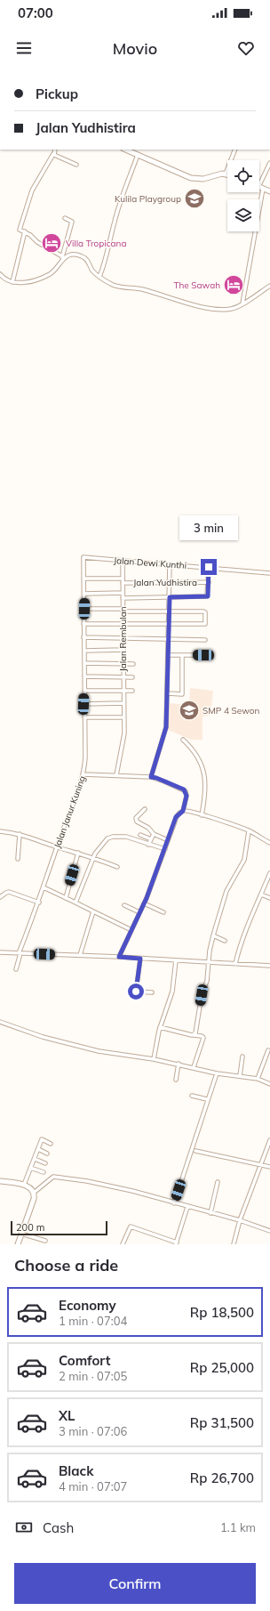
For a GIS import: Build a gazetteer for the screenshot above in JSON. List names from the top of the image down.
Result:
{
  "streets": {
    "street": [
      "Jalan Dewi Kunthi",
      "Jalan Yudhistira",
      "Jalan Rembulan",
      "Jalan Janur Kuning"
    ]
  },
  "crossings": [
    ["Jalan Dewi Kunthi", "Jalan Yudhistira"],
    ["Jalan Dewi Kunthi", "Jalan Rembulan"],
    ["Jalan Dewi Kunthi", "Jalan Janur Kuning"],
    ["Jalan Yudhistira", "Jalan Rembulan"]
  ],
  "places": {
    "school or university": ["Kulila Playgroup", "SMP 4 Sewon"],
    "hotel": ["Villa Tropicana", "The Sawah"]
  },
  "scale_bar": "200 m",
  "page": {
    "status": "07:00",
    "header": "Movio",
    "banner": ["Pickup", "Jalan Yudhistira"],
    "bubble": "3 min",
    "scale": "200 m",
    "heading": "Choose a ride",
    "list": [
      {
        "name": "Economy",
        "note": "1 min · 07:04",
        "value": "Rp 18,500"
      },
      {
        "name": "Comfort",
        "note": "2 min · 07:05",
        "value": "Rp 25,000"
      },
      {
        "name": "XL",
        "note": "3 min · 07:06",
        "value": "Rp 31,500"
      },
      {
        "name": "Black",
        "note": "4 min · 07:07",
        "value": "Rp 26,700"
      }
    ],
    "pay": ["Cash", "1.1 km"],
    "buttons": "Confirm"
  }
}
